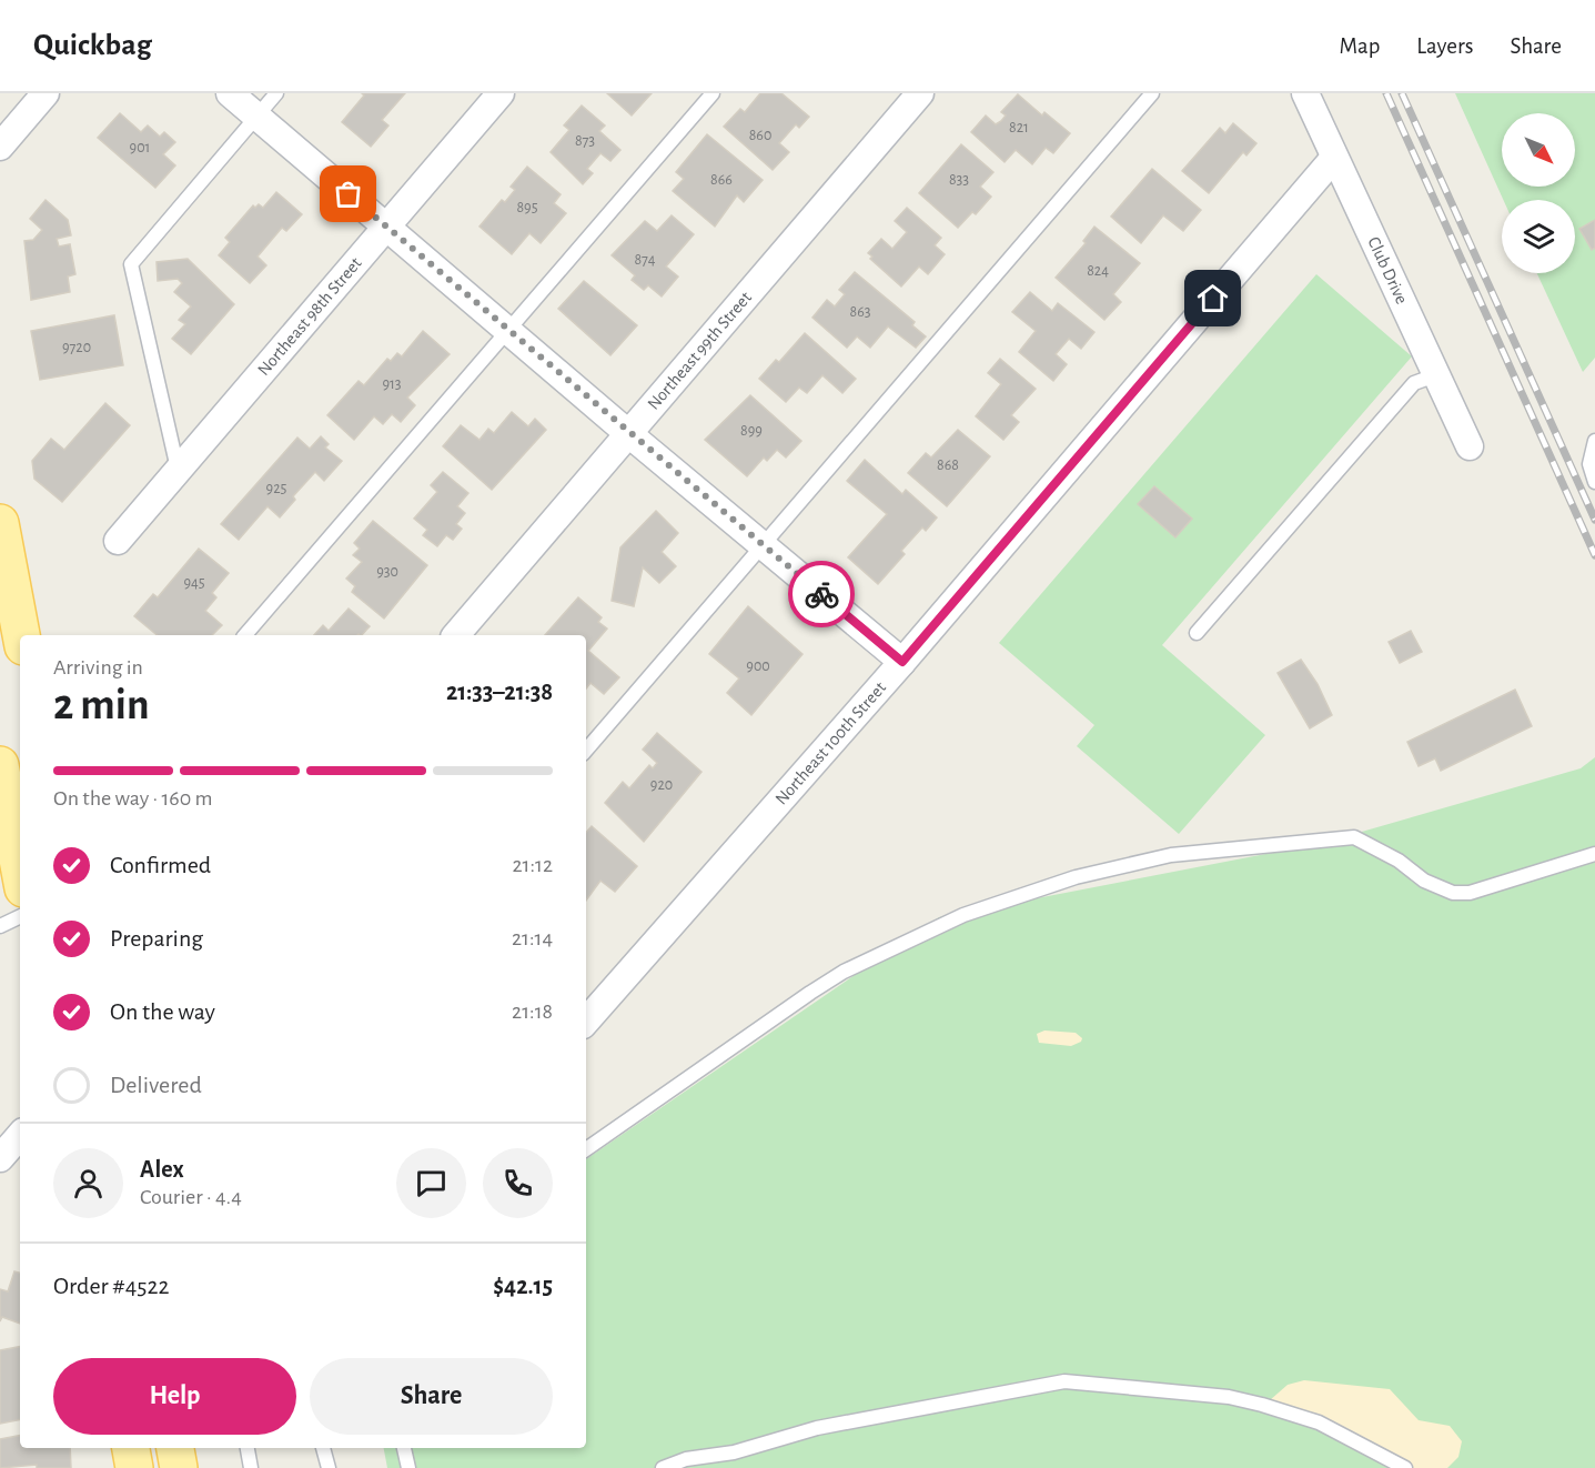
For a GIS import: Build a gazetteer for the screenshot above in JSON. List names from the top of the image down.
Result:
{
  "streets": {
    "street": [
      "Club Drive",
      "Northeast 98th Street",
      "Northeast 99th Street",
      "Northeast 100th Street"
    ]
  },
  "crossings": [
    ["Club Drive", "Northeast 100th Street"]
  ],
  "house_numbers": [
    "821",
    "860",
    "873",
    "901",
    "866",
    "833",
    "895",
    "874",
    "824",
    "863",
    "9720",
    "913",
    "899",
    "868",
    "925",
    "930",
    "945",
    "900",
    "920"
  ],
  "north": "bottom right",
  "page": {
    "header": "Quickbag",
    "nav": ["Map", "Layers", "Share"],
    "heading": ["2 min", "Arriving in", "21:33–21:38"],
    "panel": [
      "Alex",
      "Courier · 4.4",
      "Order #4522",
      "$42.15"
    ],
    "bar": "On the way · 160 m",
    "list": [
      ["Confirmed", "21:12"],
      ["Preparing", "21:14"],
      ["On the way", "21:18"],
      "Delivered"
    ],
    "buttons": ["Help", "Share"]
  }
}
